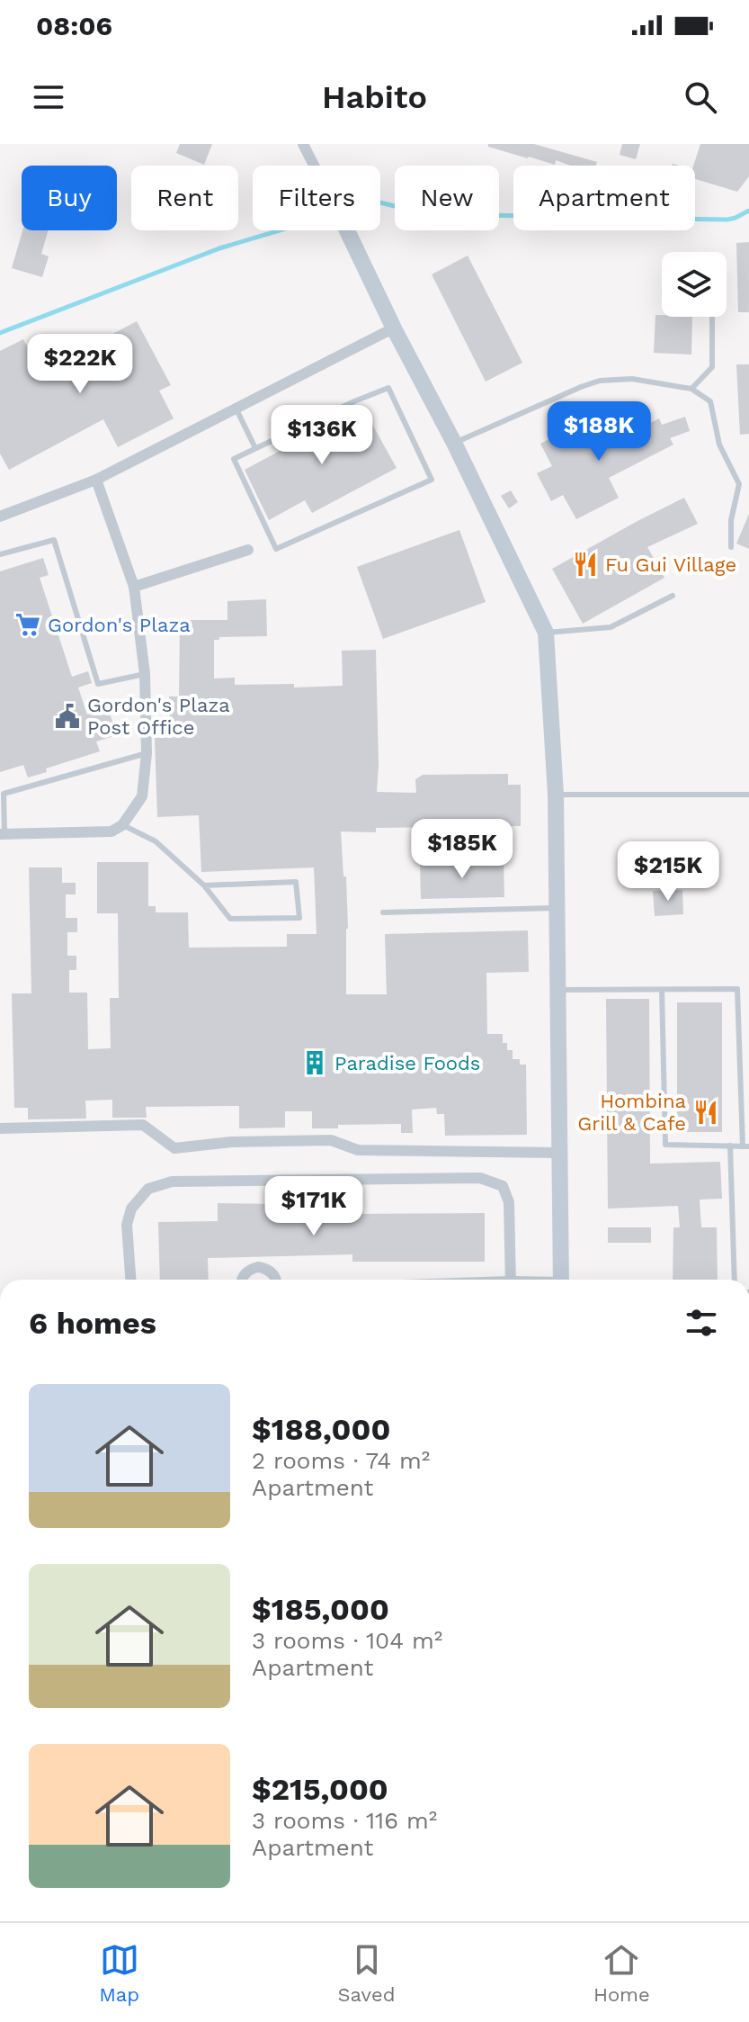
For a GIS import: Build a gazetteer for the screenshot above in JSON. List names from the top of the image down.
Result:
{
  "places": {
    "restaurant": ["Fu Gui Village", "Hombina Grill & Cafe"],
    "supermarket": ["Gordon's Plaza"],
    "public building": ["Gordon's Plaza Post Office"],
    "building": ["Paradise Foods"]
  },
  "page": {
    "status": "08:06",
    "header": "Habito",
    "chip": [
      "Buy",
      "Rent",
      "Filters",
      "New",
      "Apartment"
    ],
    "price": [
      "$222K",
      "$188K",
      "$136K",
      "$185K",
      "$215K",
      "$171K"
    ],
    "heading": "6 homes",
    "list": [
      {
        "name": "$188,000",
        "note": "2 rooms · 74 m² · Apartment"
      },
      {
        "name": "$185,000",
        "note": "3 rooms · 104 m² · Apartment"
      },
      {
        "name": "$215,000",
        "note": "3 rooms · 116 m² · Apartment"
      }
    ],
    "tabs": ["Map", "Saved", "Home"]
  }
}
